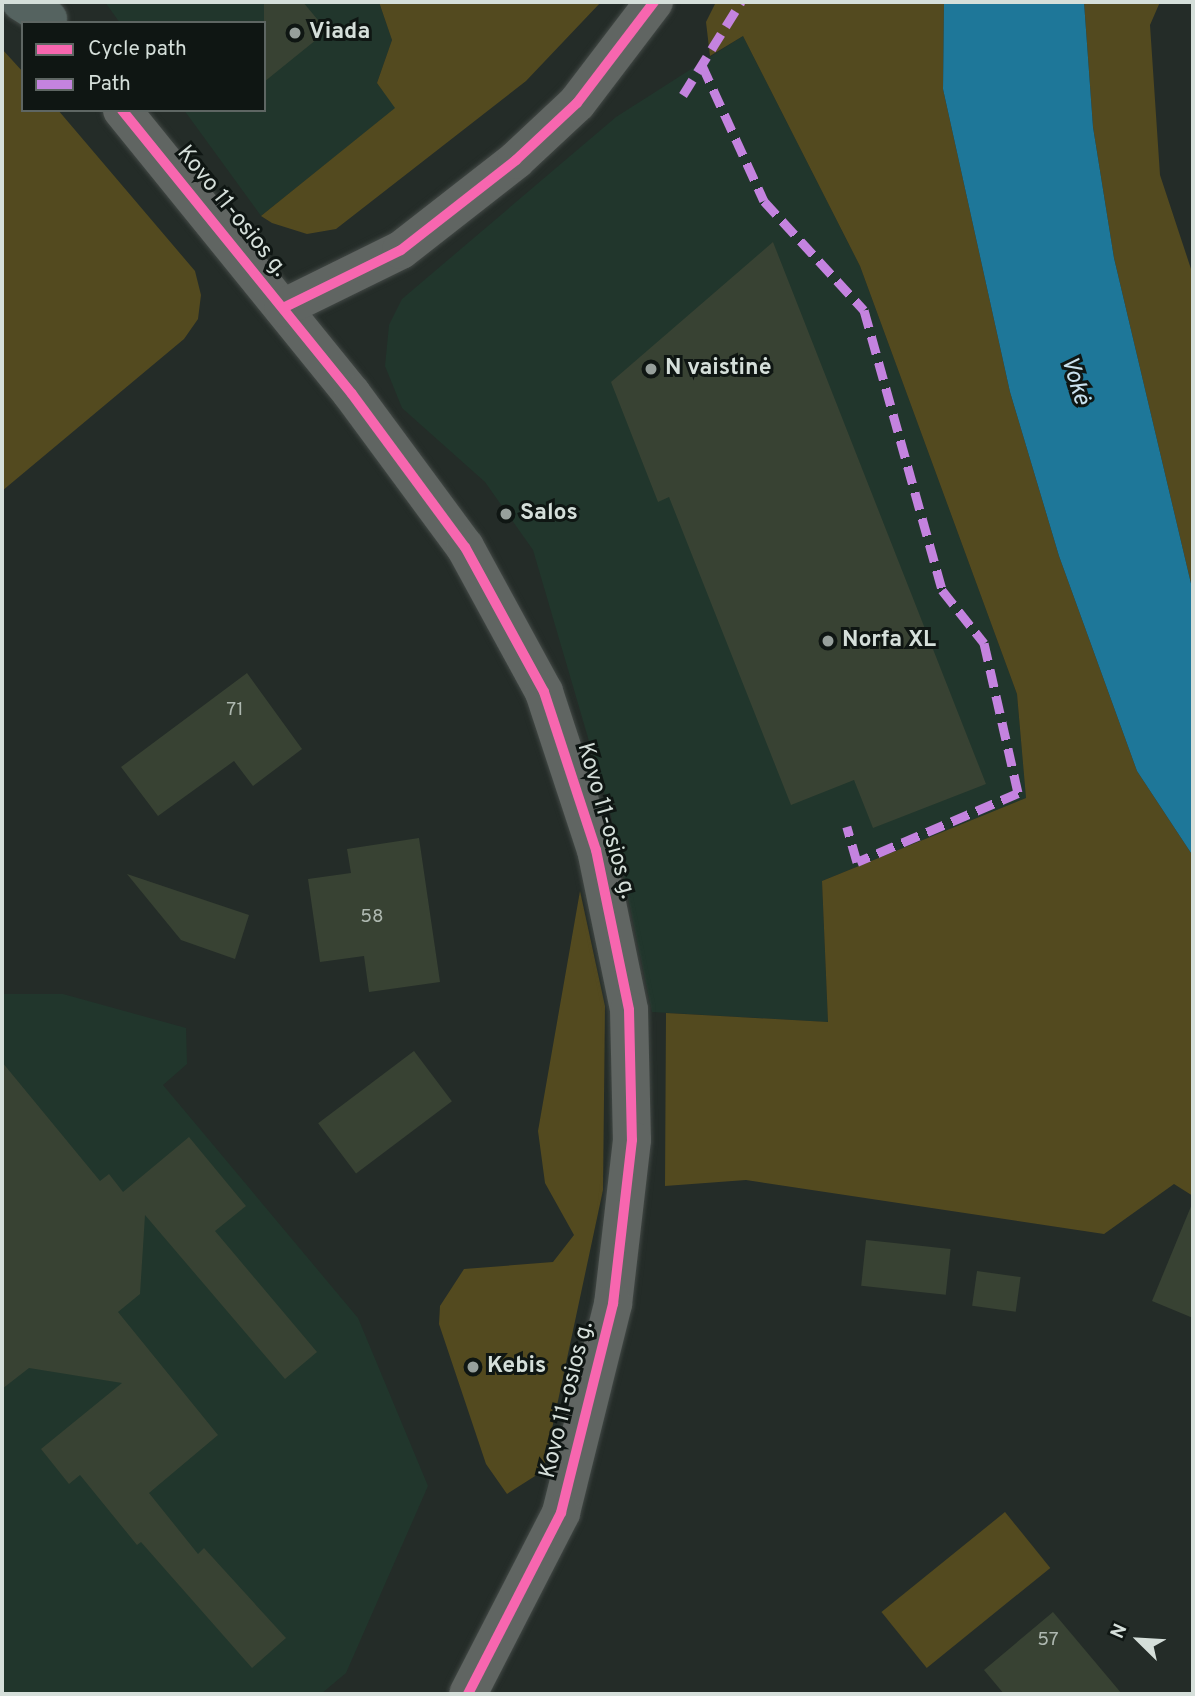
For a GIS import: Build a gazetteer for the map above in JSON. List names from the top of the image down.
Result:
{
  "streets": {
    "street": ["Kovo 11-osios g."]
  },
  "water": ["Vokė"],
  "places": [
    "Viada",
    "N vaistinė",
    "Salos",
    "Norfa XL",
    "Kebis"
  ],
  "house_numbers": ["71", "58", "57"],
  "legend": ["Cycle path", "Path"],
  "north": "top left"
}
